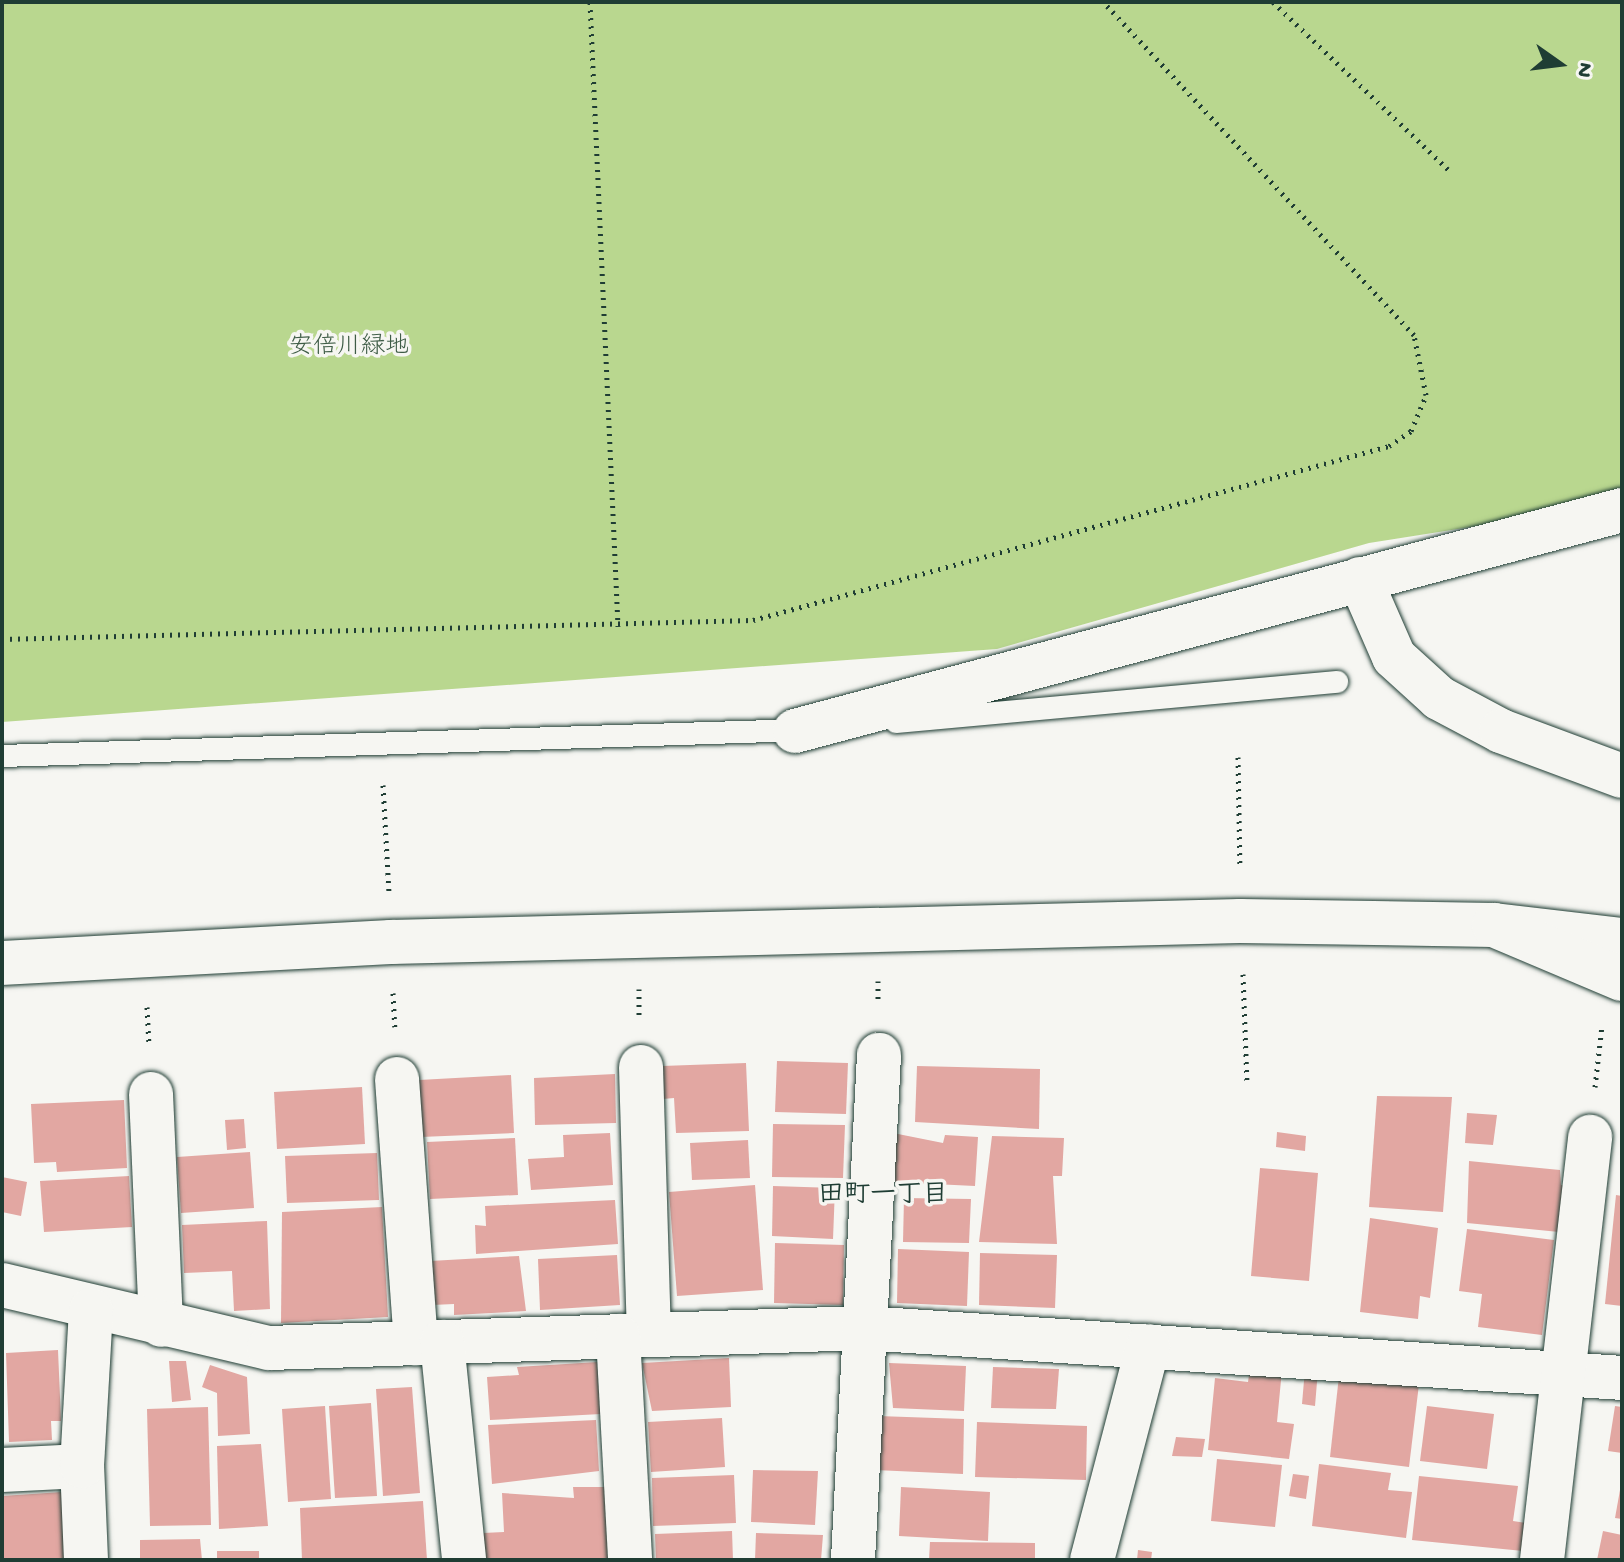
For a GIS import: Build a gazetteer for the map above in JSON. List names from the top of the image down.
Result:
{
  "districts": ["田町一丁目"],
  "parks": ["安倍川緑地"],
  "north": "right"
}
